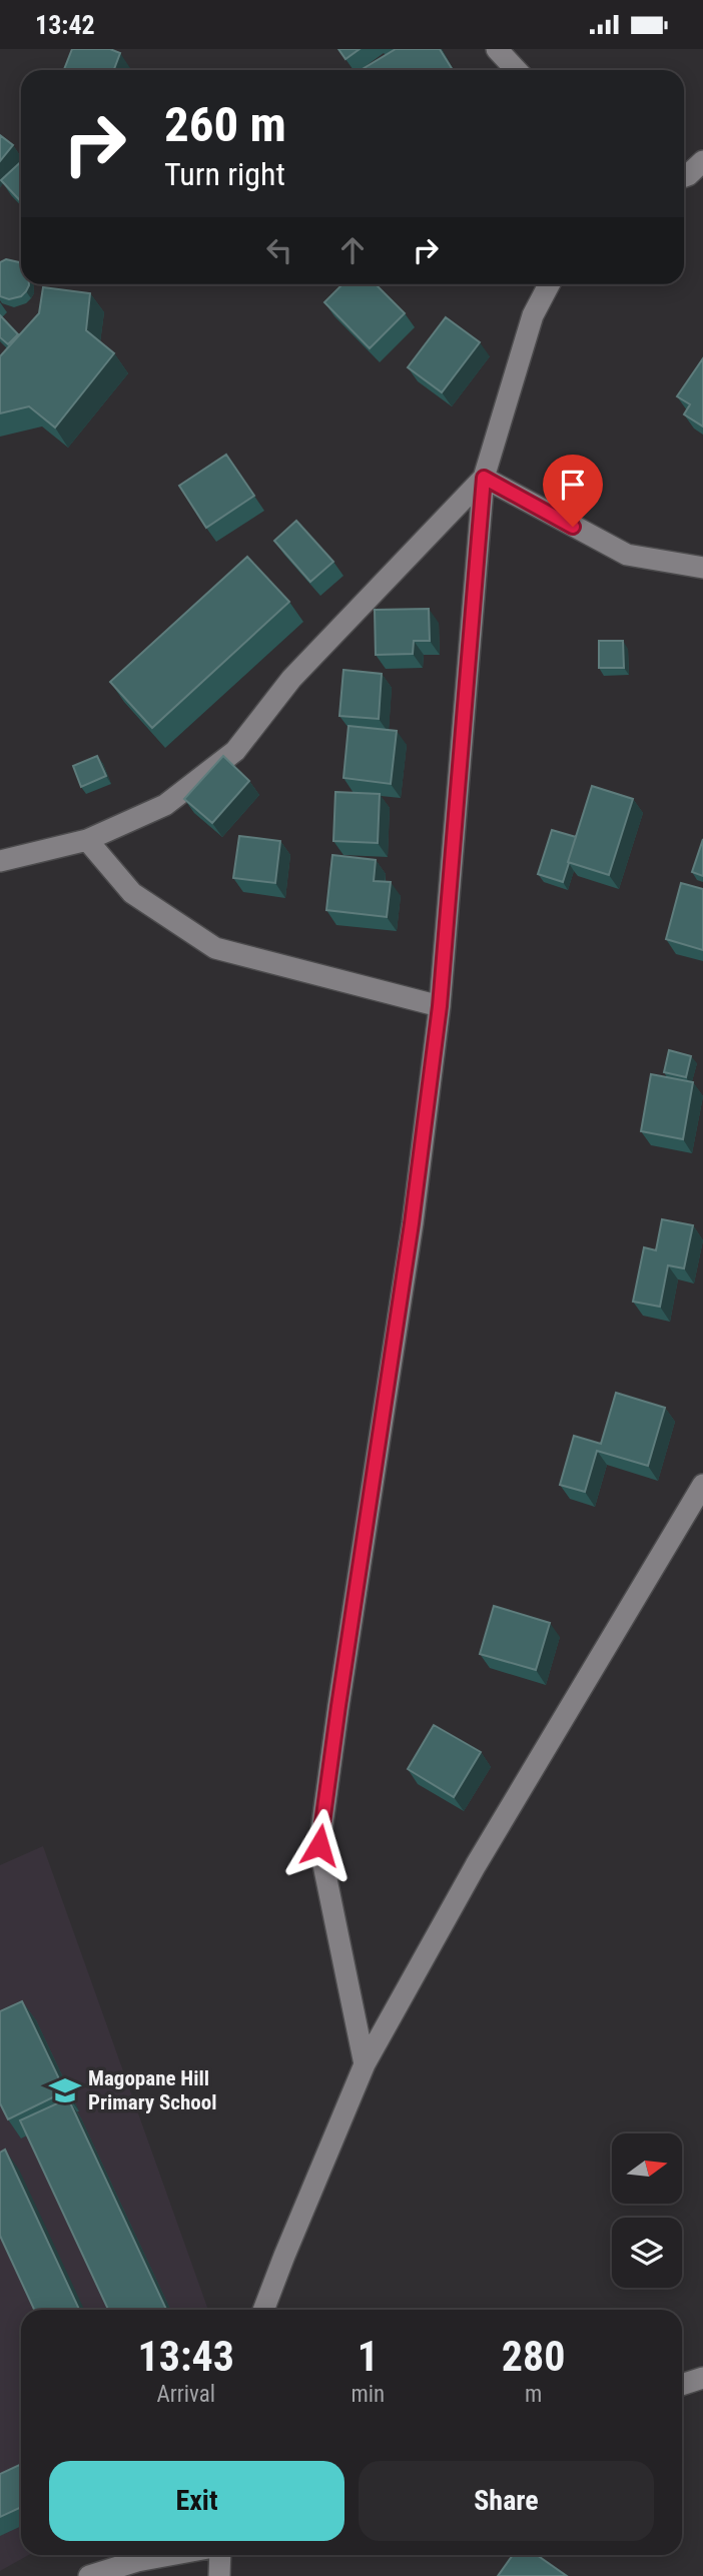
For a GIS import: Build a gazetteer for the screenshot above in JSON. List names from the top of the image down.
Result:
{
  "places": {
    "school or university": ["Magopane Hill Primary School"]
  },
  "north": "right",
  "page": {
    "status": "13:42",
    "turn": ["260 m", "Turn right"],
    "eta": [
      "13:43",
      "Arrival",
      "1",
      "min",
      "280",
      "m"
    ],
    "buttons": ["Exit", "Share"]
  }
}
